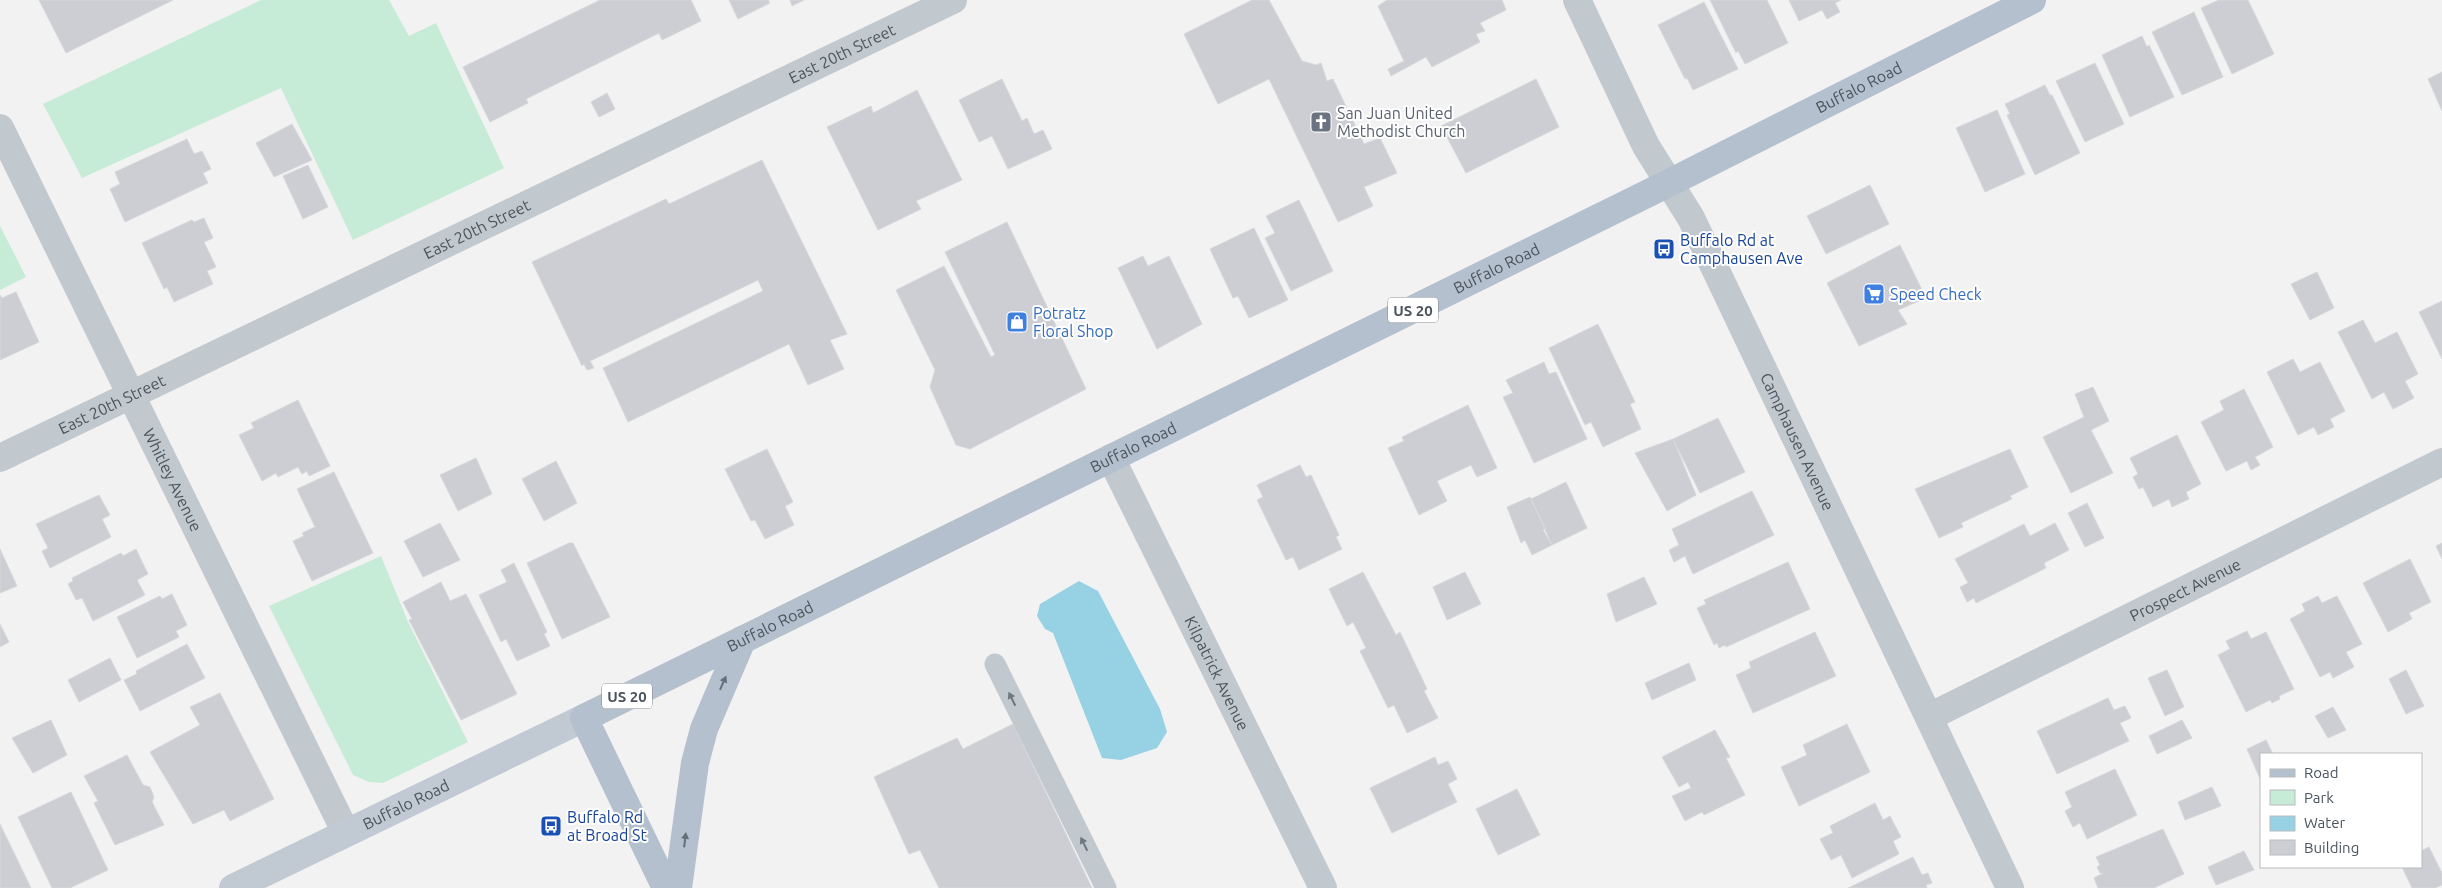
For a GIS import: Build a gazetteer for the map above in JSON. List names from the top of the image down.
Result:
{
  "streets": {
    "main road": ["Buffalo Road", "US 20"],
    "street": [
      "East 20th Street",
      "Camphausen Avenue",
      "Whitley Avenue",
      "Prospect Avenue",
      "Kilpatrick Avenue"
    ]
  },
  "crossings": [
    ["East 20th Street", "Whitley Avenue"],
    ["Buffalo Road", "US 20"],
    ["Buffalo Road", "Camphausen Avenue"],
    ["Buffalo Road", "Whitley Avenue"],
    ["Buffalo Road", "Kilpatrick Avenue"],
    ["Camphausen Avenue", "Prospect Avenue"]
  ],
  "places": {
    "church": ["San Juan United Methodist Church"],
    "bus stop": ["Buffalo Rd at Camphausen Ave", "Buffalo Rd at Broad St"],
    "supermarket": ["Speed Check"],
    "shop": ["Potratz Floral Shop"]
  },
  "legend": [
    "Road",
    "Park",
    "Water",
    "Building"
  ]
}
